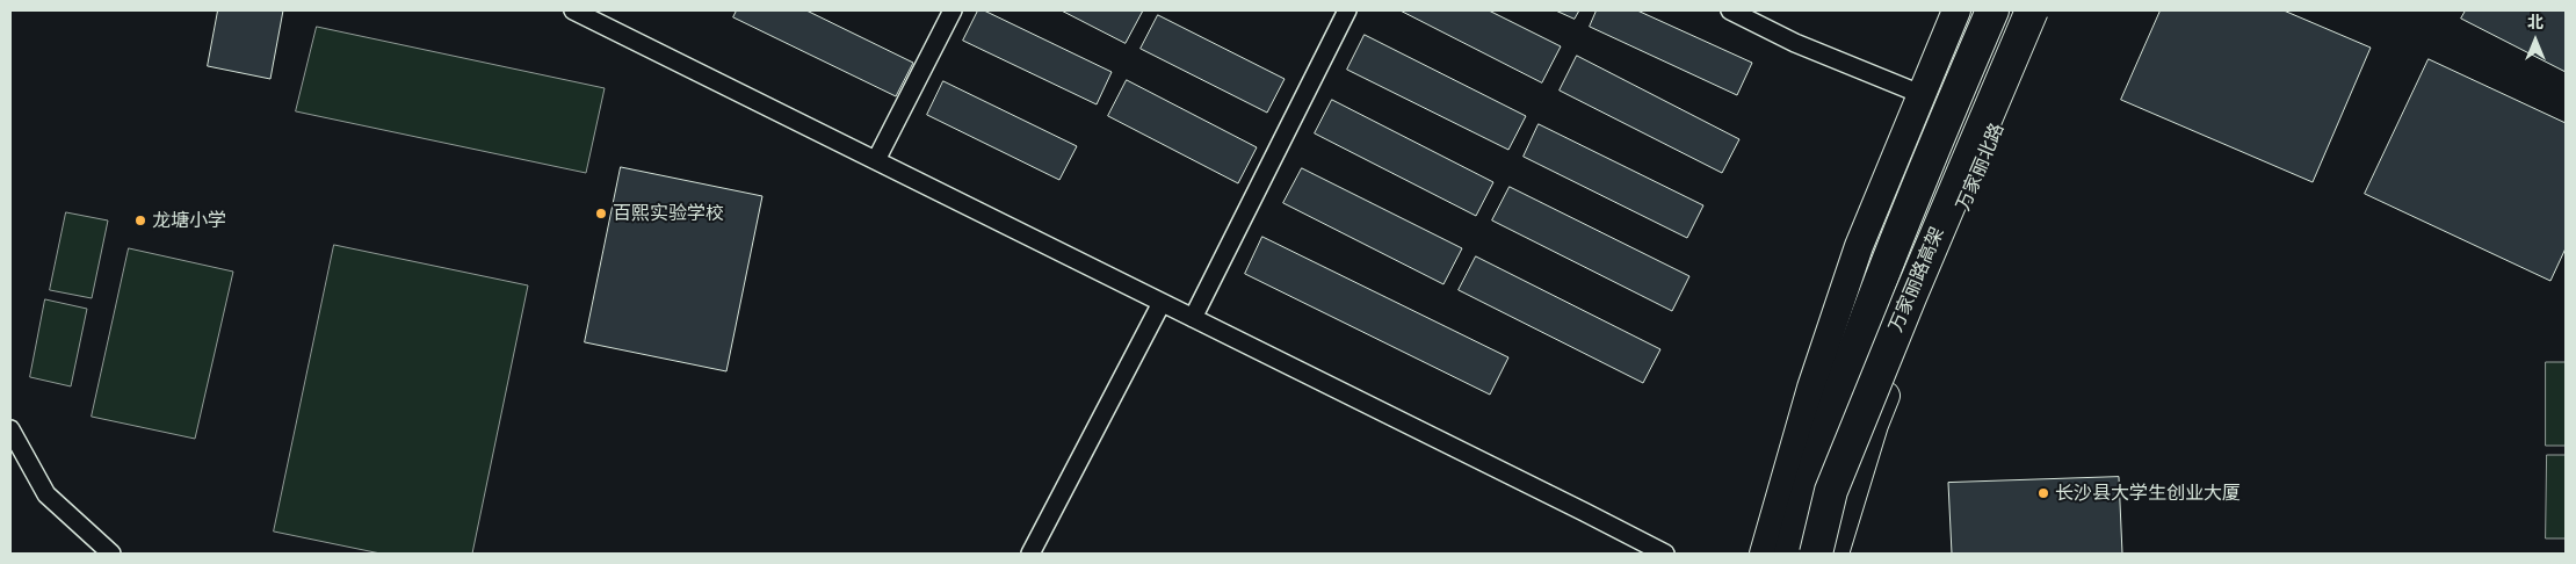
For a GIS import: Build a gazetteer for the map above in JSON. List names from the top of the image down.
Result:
{
  "streets": {
    "highway": ["万家丽路高架"],
    "main road": ["万家丽北路"]
  },
  "places": ["百熙实验学校", "龙塘小学", "长沙县大学生创业大厦"],
  "north": "top"
}
